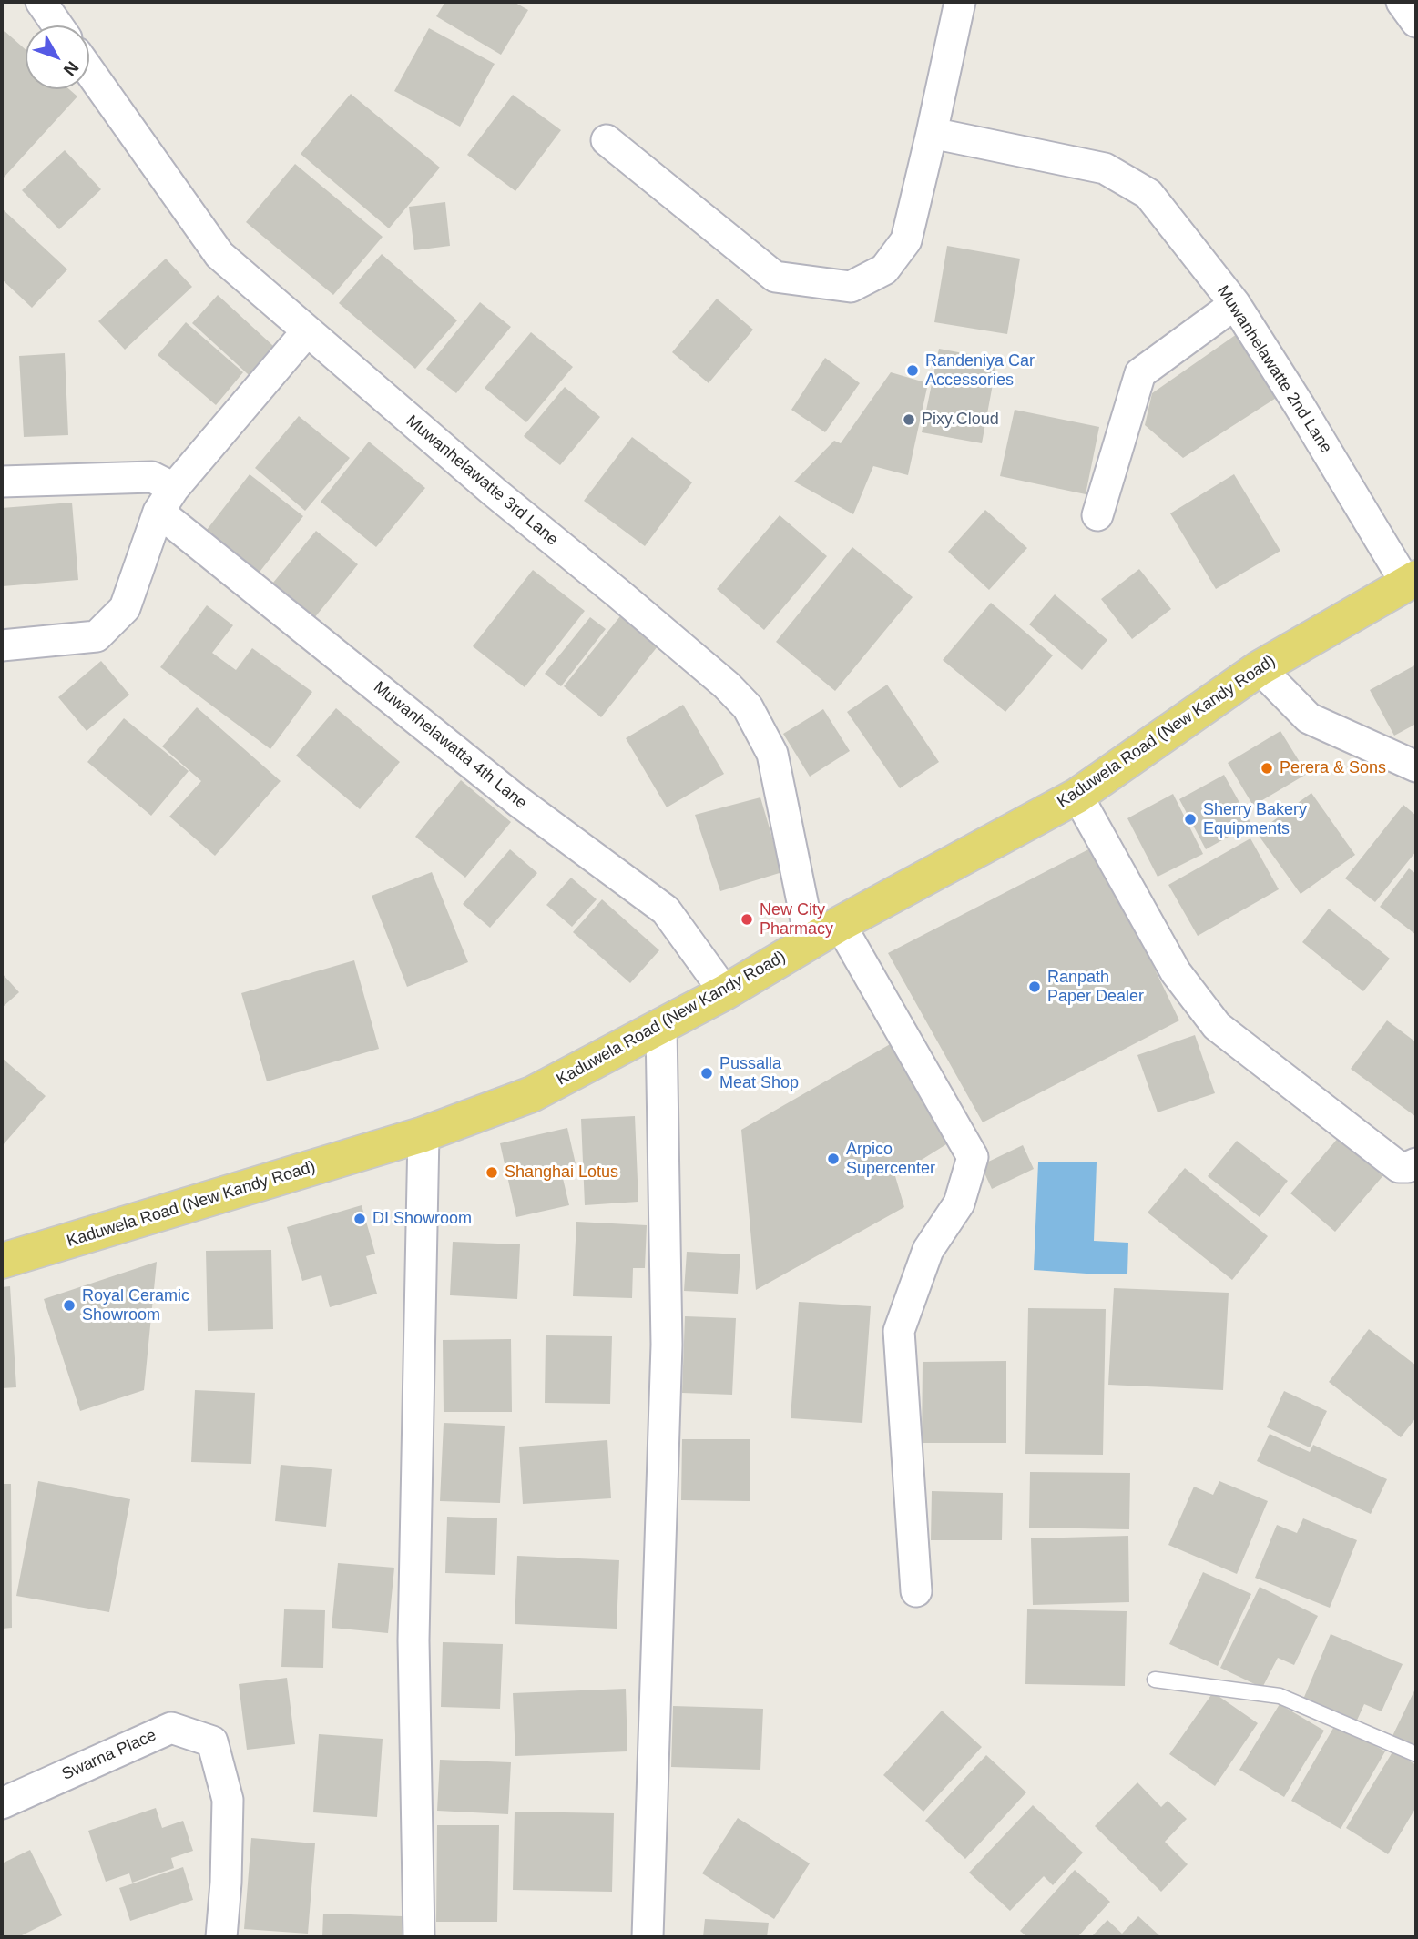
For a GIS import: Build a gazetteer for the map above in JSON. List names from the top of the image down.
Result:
{
  "streets": {
    "main road": ["Kaduwela Road (New Kandy Road)"],
    "street": [
      "Muwanhelawatte 2nd Lane",
      "Muwanhelawatte 3rd Lane",
      "Muwanhelawatta 4th Lane",
      "Swarna Place"
    ]
  },
  "crossings": [
    ["Muwanhelawatte 2nd Lane", "Kaduwela Road (New Kandy Road)"],
    ["Muwanhelawatte 3rd Lane", "Kaduwela Road (New Kandy Road)"],
    ["Kaduwela Road (New Kandy Road)", "Muwanhelawatta 4th Lane"]
  ],
  "places": [
    "Randeniya Car Accessories",
    "Pixy.Cloud",
    "Perera & Sons",
    "Sherry Bakery Equipments",
    "New City Pharmacy",
    "Ranpath Paper Dealer",
    "Pussalla Meat Shop",
    "Arpico Supercenter",
    "Shanghai Lotus",
    "DI Showroom",
    "Royal Ceramic Showroom"
  ],
  "north": "bottom right"
}
